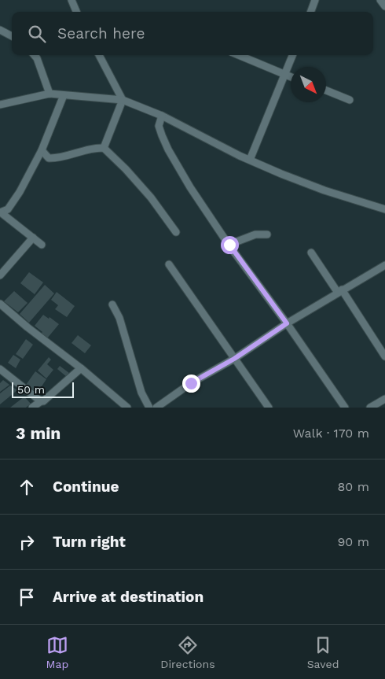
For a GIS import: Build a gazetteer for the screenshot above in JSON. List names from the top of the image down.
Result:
{
  "scale_bar": "50 m",
  "north": "bottom right",
  "page": {
    "search": "Search here",
    "scale": "50 m",
    "heading": ["3 min", "Walk · 170 m"],
    "list": [
      ["Continue", "80 m"],
      ["Turn right", "90 m"],
      "Arrive at destination"
    ],
    "nav": ["Map", "Directions", "Saved"]
  }
}
